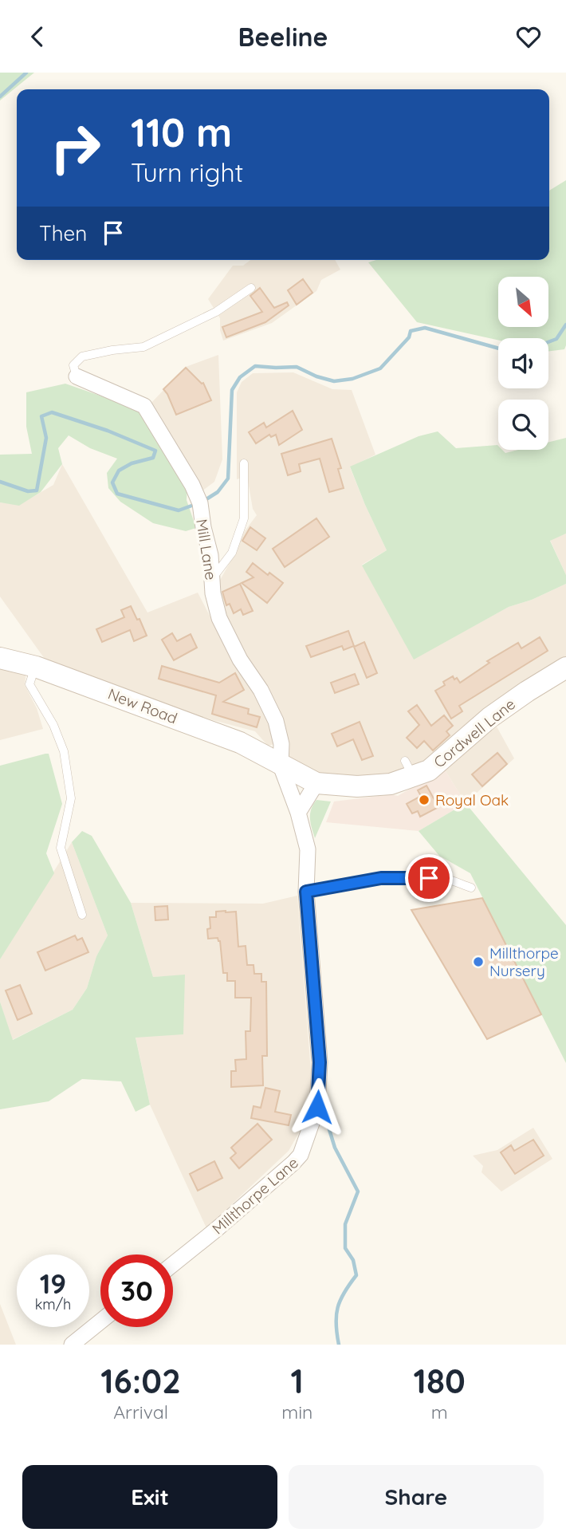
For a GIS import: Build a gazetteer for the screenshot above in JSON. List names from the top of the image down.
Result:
{
  "streets": {
    "main road": ["New Road", "Cordwell Lane"],
    "street": ["Mill Lane", "Millthorpe Lane"]
  },
  "crossings": [
    ["Mill Lane", "New Road"],
    ["Mill Lane", "Cordwell Lane"],
    ["Mill Lane", "Millthorpe Lane"],
    ["New Road", "Cordwell Lane"],
    ["New Road", "Millthorpe Lane"],
    ["Cordwell Lane", "Millthorpe Lane"]
  ],
  "places": ["Royal Oak", "Millthorpe Nursery"],
  "north": "bottom right",
  "page": {
    "header": "Beeline",
    "turn": ["110 m", "Turn right"],
    "then": "Then",
    "speed": "19 km/h",
    "limit": "30",
    "eta": [
      "16:02",
      "Arrival",
      "1",
      "min",
      "180",
      "m"
    ],
    "buttons": ["Exit", "Share"]
  }
}
